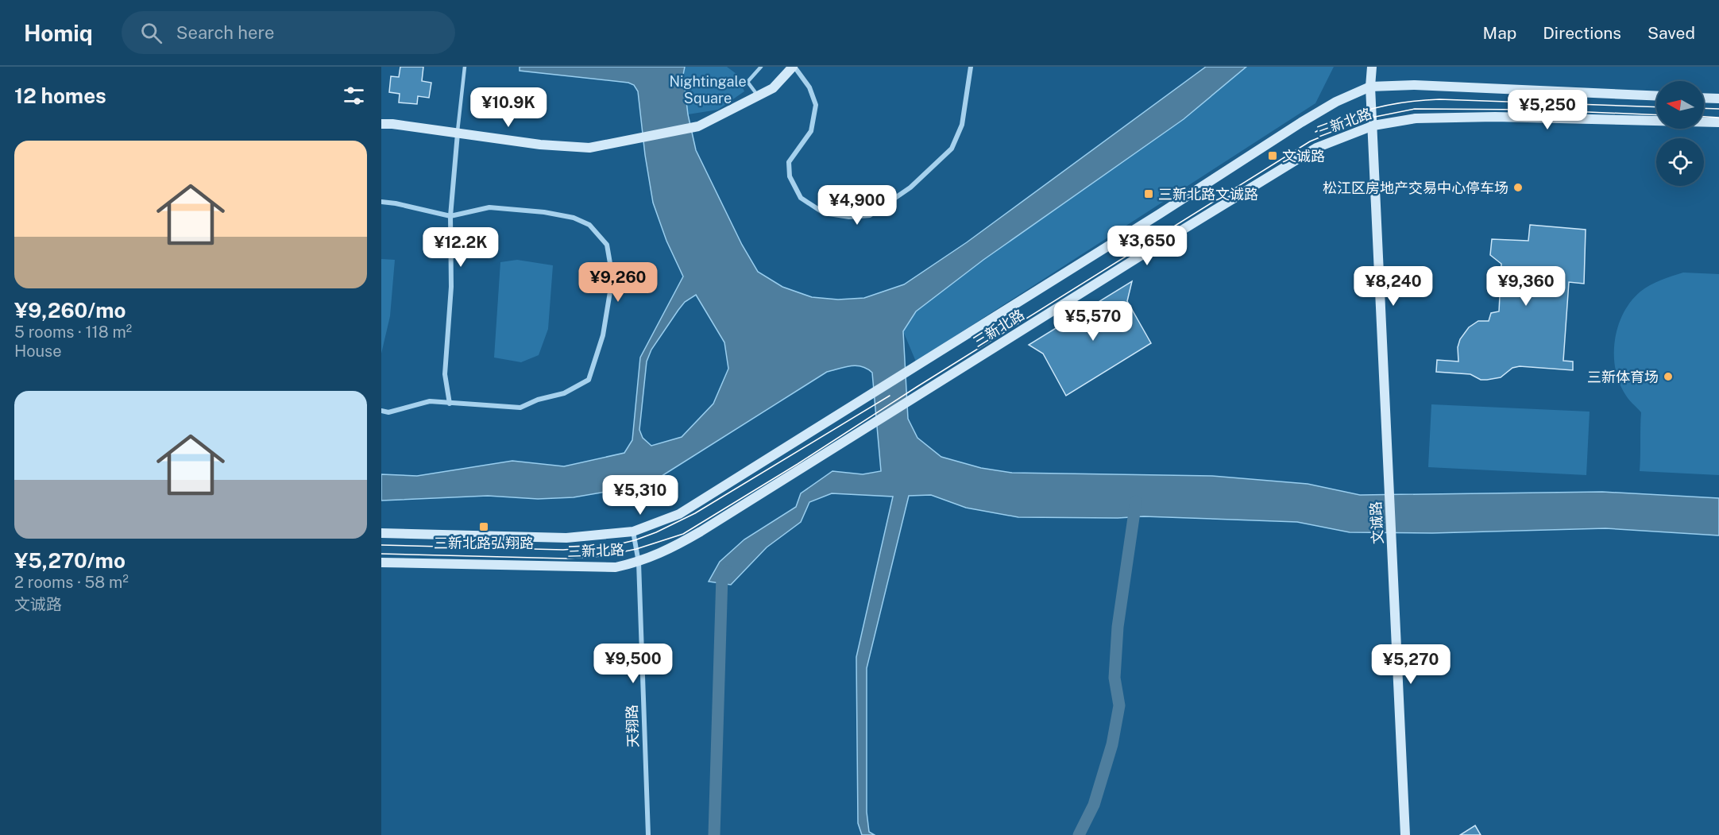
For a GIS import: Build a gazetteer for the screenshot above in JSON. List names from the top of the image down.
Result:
{
  "streets": {
    "main road": ["三新北路", "文诚路"],
    "street": ["天翔路"]
  },
  "crossings": [
    ["三新北路", "文诚路"],
    ["三新北路", "天翔路"]
  ],
  "parks": ["Nightingale Square"],
  "places": {
    "transit": ["文诚路", "三新北路文诚路", "三新北路弘翔路"],
    "other": ["松江区房地产交易中心停车场", "三新体育场"]
  },
  "north": "left",
  "page": {
    "header": "Homiq",
    "search": "Search here",
    "nav": ["Map", "Directions", "Saved"],
    "heading": "12 homes",
    "price": [
      "¥10.9K",
      "¥5,250",
      "¥4,900",
      "¥3,650",
      "¥12.2K",
      "¥9,260",
      "¥8,240",
      "¥9,360",
      "¥5,570",
      "¥5,310",
      "¥9,500",
      "¥5,270"
    ],
    "list": [
      {
        "name": "¥9,260/mo",
        "note": "5 rooms · 118 m² · House"
      },
      {
        "name": "¥5,270/mo",
        "note": "2 rooms · 58 m² · 文诚路"
      }
    ]
  }
}
